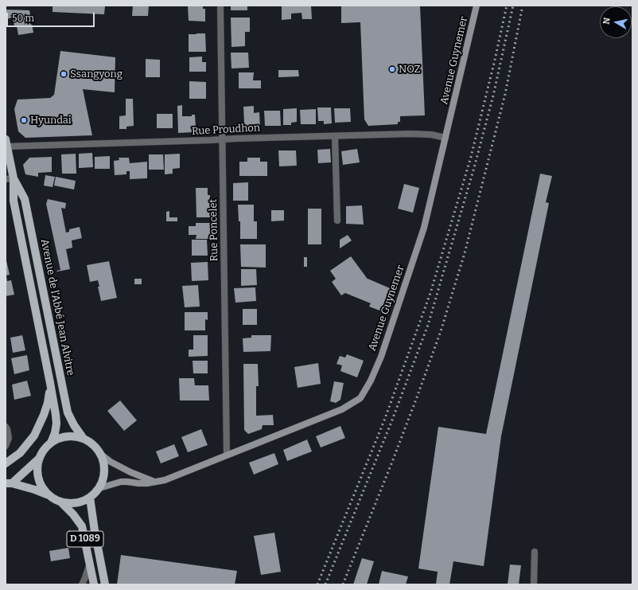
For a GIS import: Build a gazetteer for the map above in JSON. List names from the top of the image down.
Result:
{
  "streets": {
    "main road": ["Avenue Guynemer", "Avenue de l'Abbé Jean Alvitre", "D 1089"],
    "street": ["Rue Proudhon", "Rue Poncelet"]
  },
  "crossings": [
    ["Avenue Guynemer", "Rue Proudhon"],
    ["Avenue Guynemer", "Rue Poncelet"],
    ["Avenue Guynemer", "Avenue de l'Abbé Jean Alvitre"],
    ["Avenue Guynemer", "D 1089"],
    ["Rue Proudhon", "Rue Poncelet"],
    ["Rue Proudhon", "Avenue de l'Abbé Jean Alvitre"],
    ["Avenue de l'Abbé Jean Alvitre", "D 1089"]
  ],
  "places": ["NOZ", "Ssangyong", "Hyundai"],
  "scale_bar": "50 m",
  "north": "left"
}
